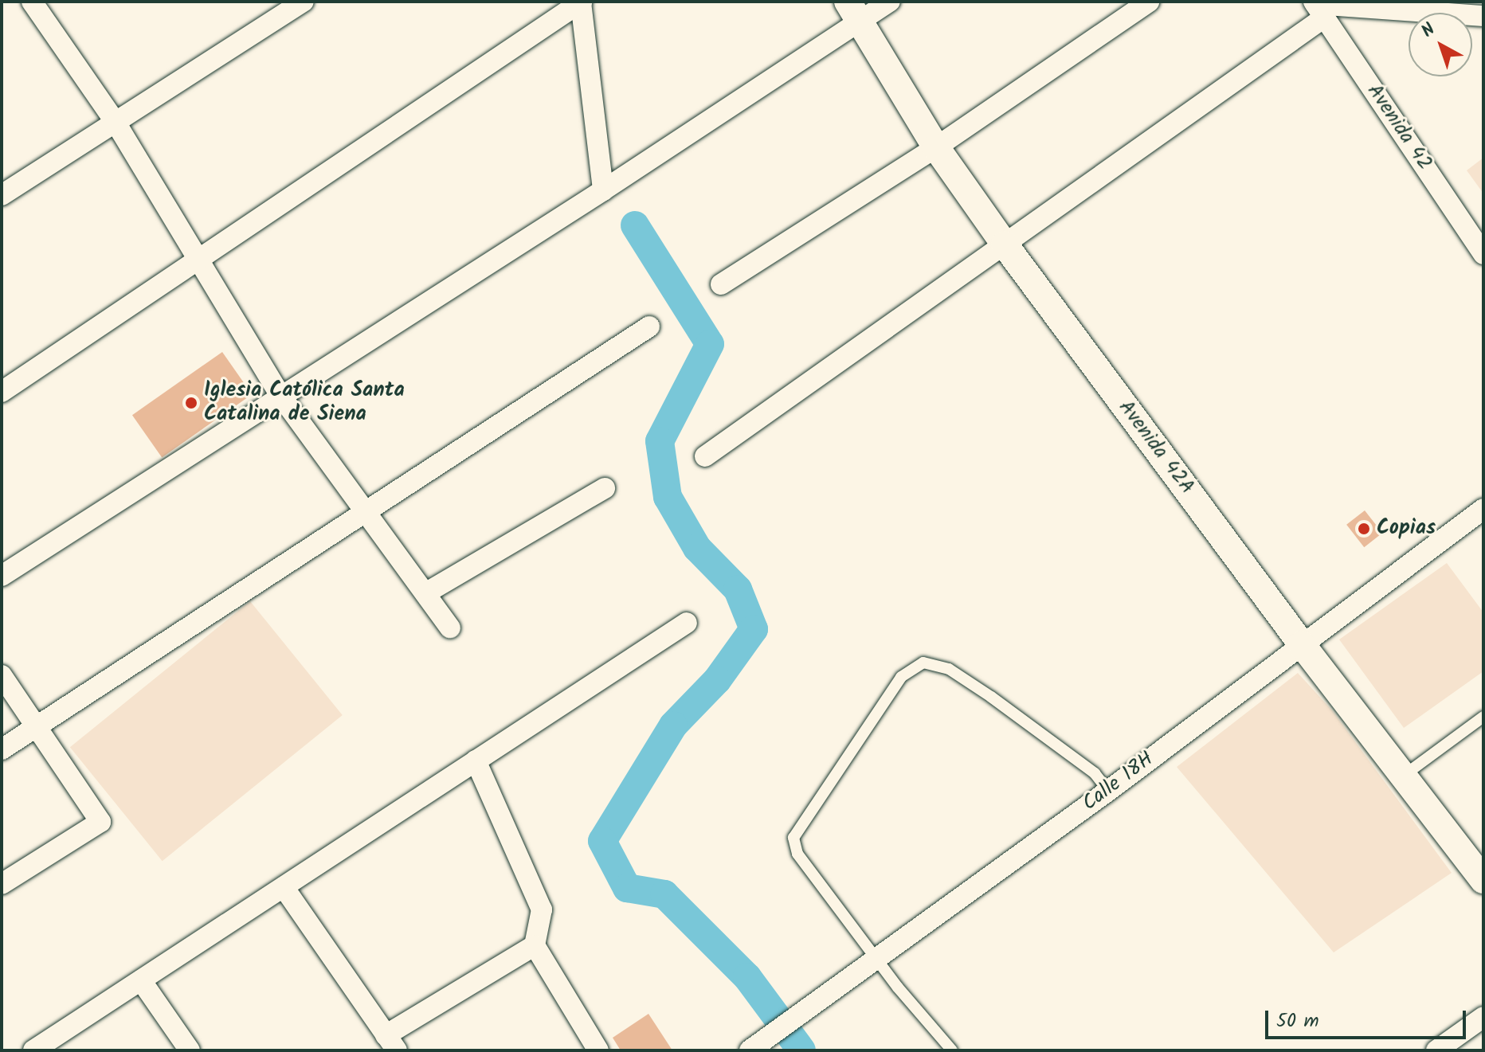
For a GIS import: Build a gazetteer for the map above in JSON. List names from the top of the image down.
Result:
{
  "streets": {
    "street": ["Avenida 42", "Avenida 42A", "Calle 18H"]
  },
  "crossings": [
    ["Avenida 42A", "Calle 18H"]
  ],
  "places": ["Iglesia Católica Santa Catalina de Siena", "Copias"],
  "scale_bar": "50 m",
  "north": "top left"
}
